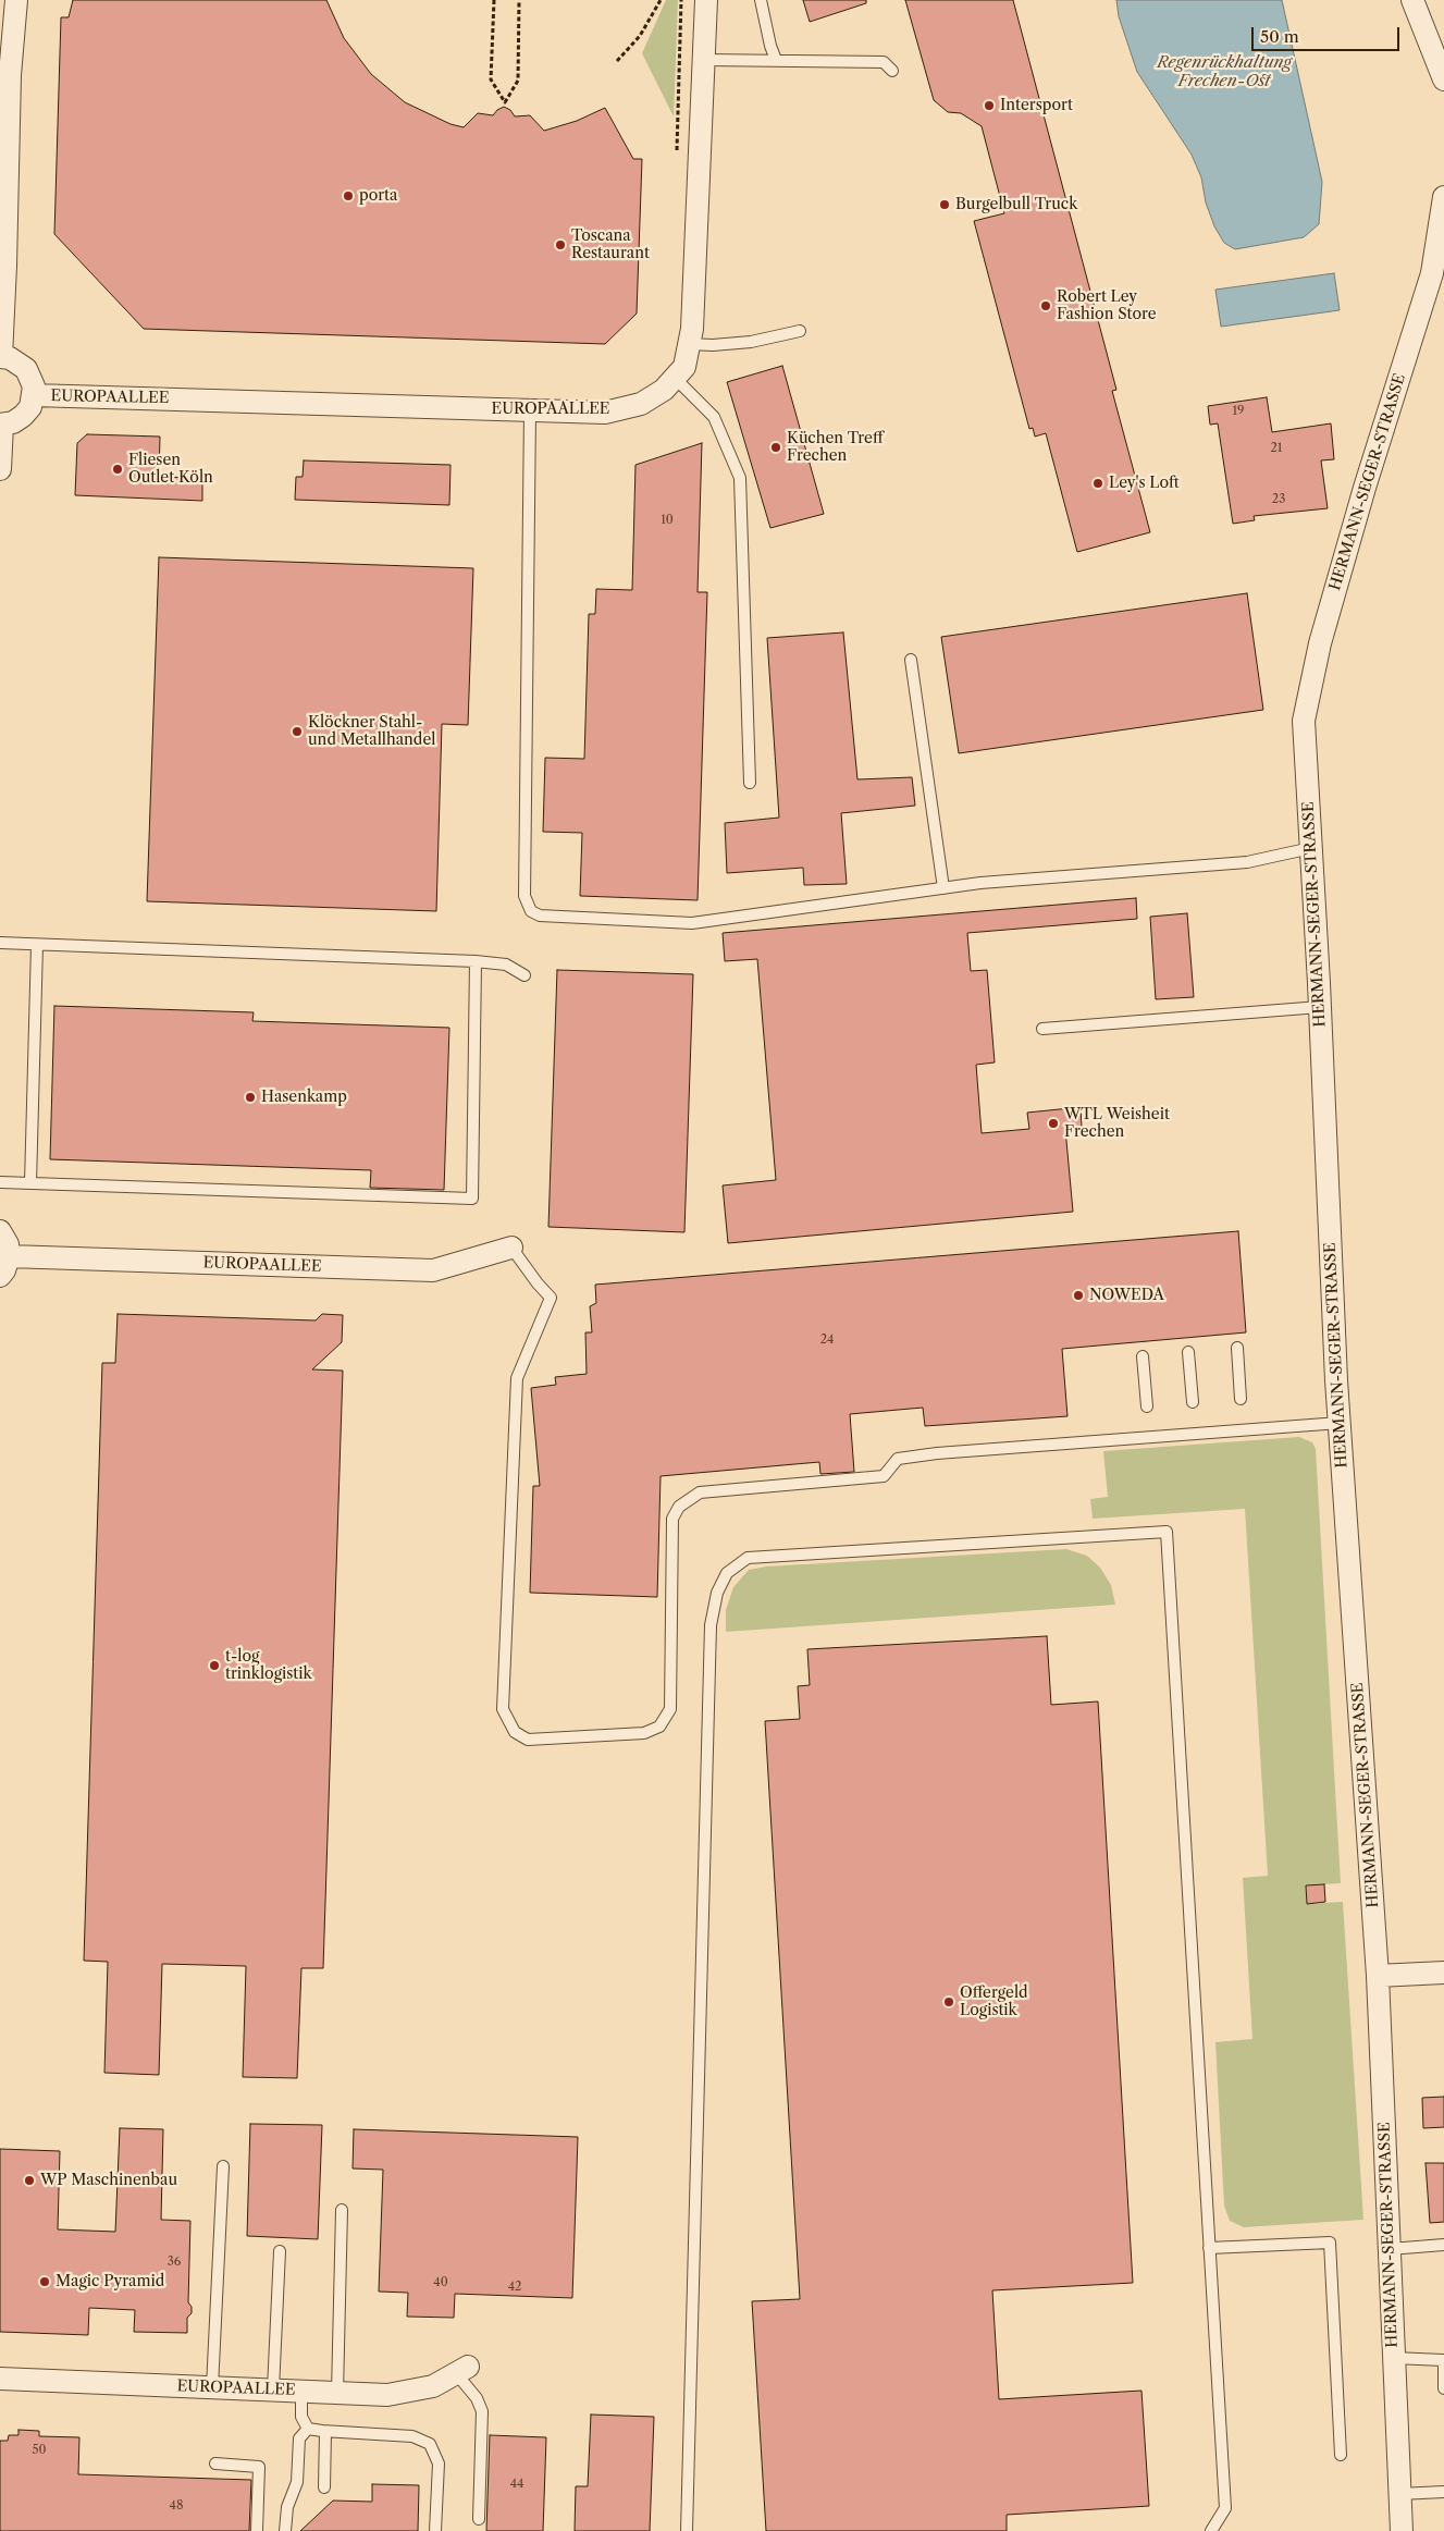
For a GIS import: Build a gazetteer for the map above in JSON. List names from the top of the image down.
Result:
{
  "streets": {
    "street": ["EUROPAALLEE", "HERMANN-SEGER-STRASSE"]
  },
  "water": ["Regenrückhaltung Frechen-Ost"],
  "places": [
    "Intersport",
    "porta",
    "Burgelbull Truck",
    "Toscana Restaurant",
    "Robert Ley Fashion Store",
    "Küchen Treff Frechen",
    "Fliesen Outlet Köln",
    "Ley's Loft",
    "Klöckner Stahl- und Metallhandel",
    "Hasenkamp",
    "WTL Weisheit Frechen",
    "NOWEDA",
    "t-log trinklogistik",
    "Offergeld Logistik",
    "WP Maschinenbau",
    "Magic Pyramid"
  ],
  "house_numbers": [
    "19",
    "21",
    "23",
    "10",
    "24",
    "36",
    "40",
    "42",
    "50",
    "44",
    "48"
  ],
  "scale_bar": "50 m"
}
